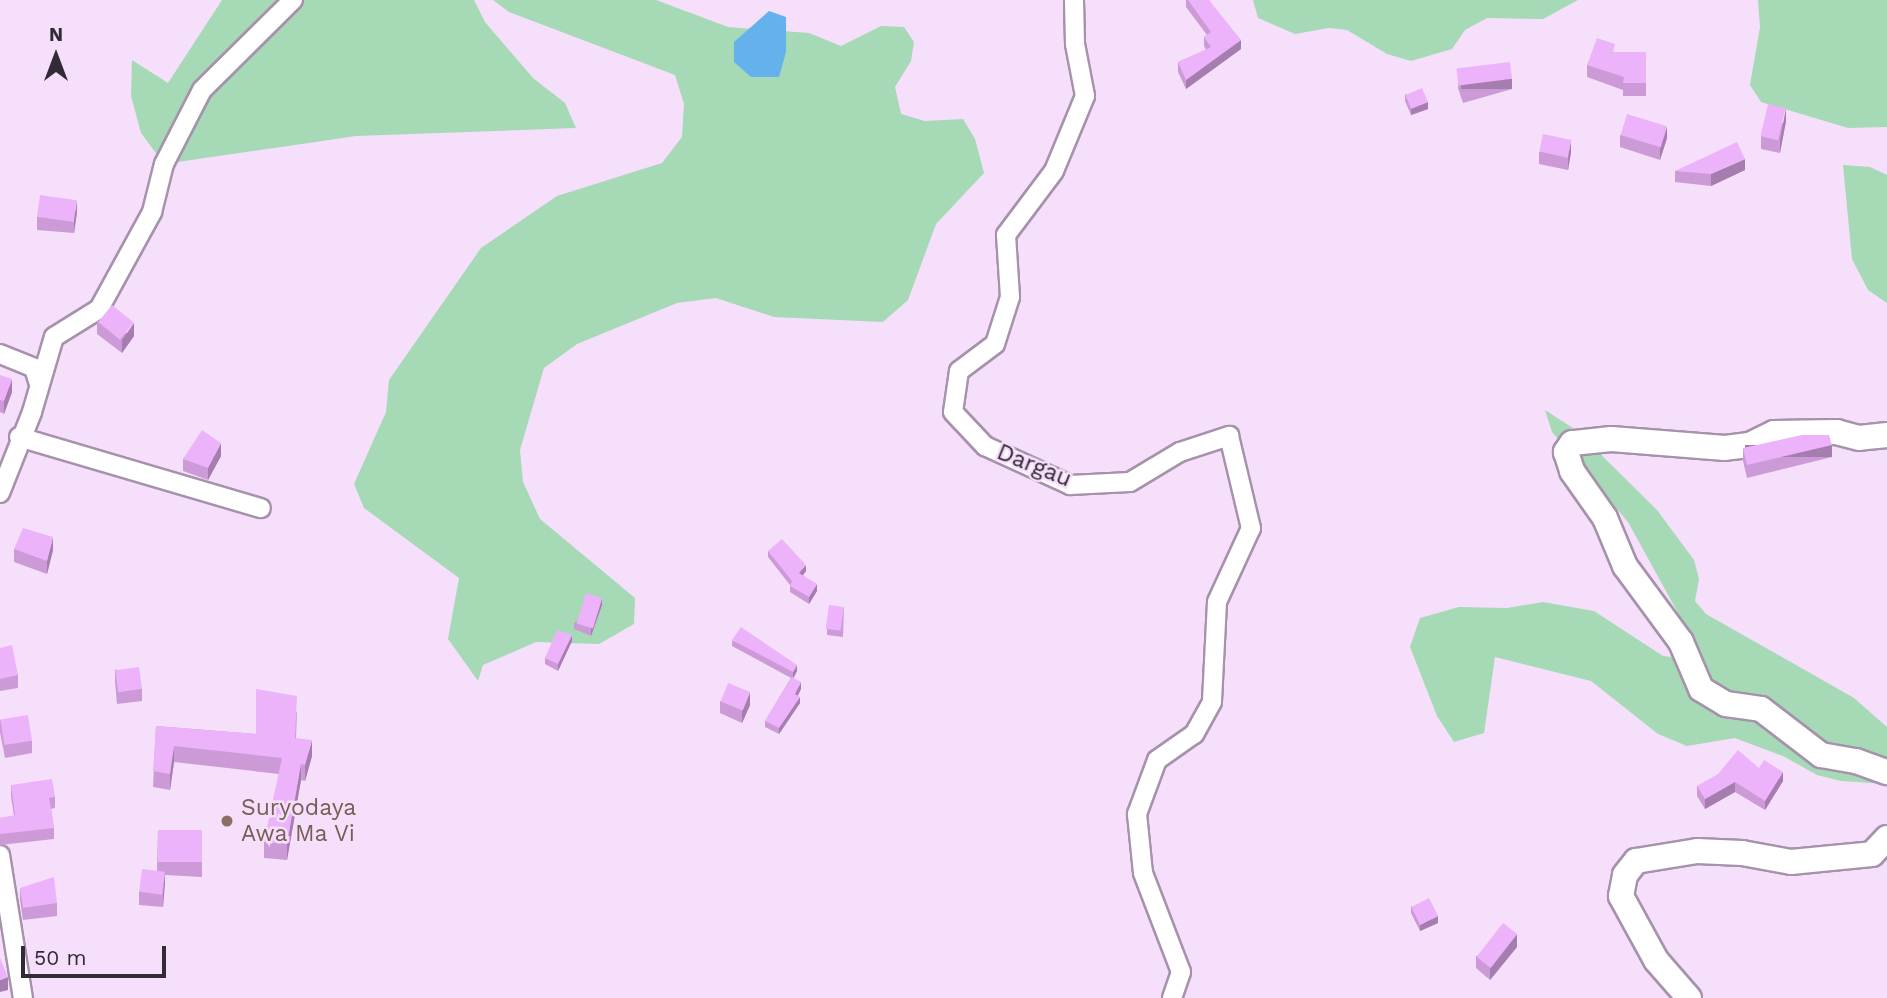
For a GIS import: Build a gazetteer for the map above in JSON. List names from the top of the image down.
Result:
{
  "streets": {
    "street": ["Dargau"]
  },
  "places": ["Suryodaya Awa Ma Vi"],
  "scale_bar": "50 m",
  "north": "top"
}
